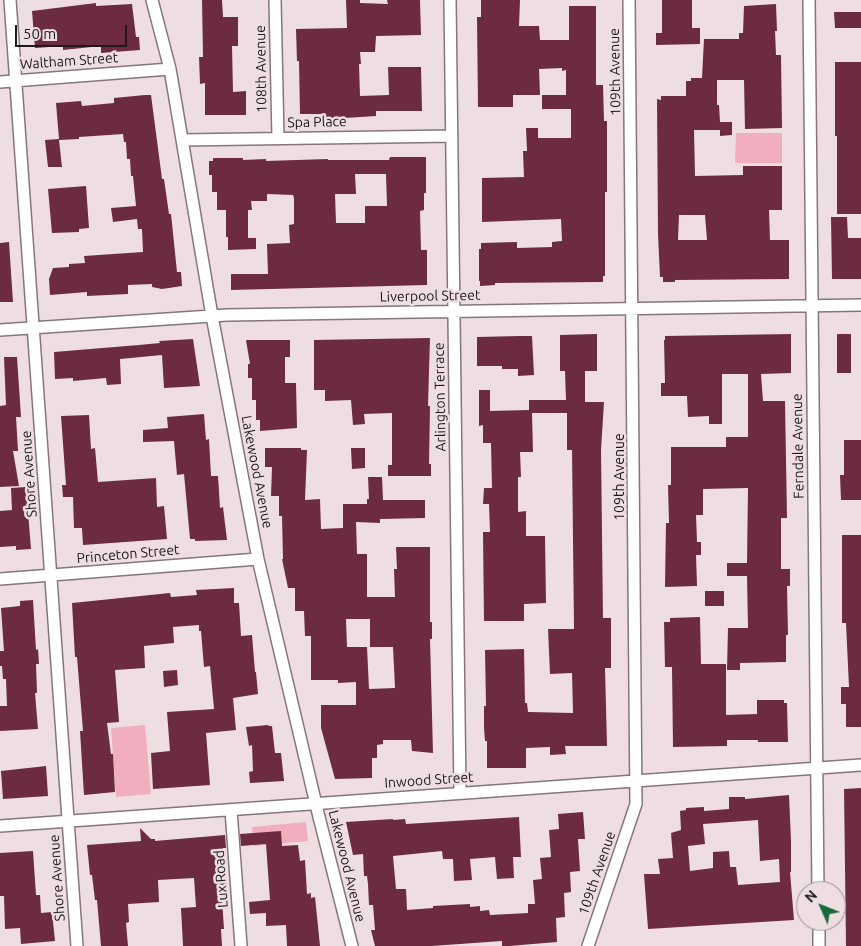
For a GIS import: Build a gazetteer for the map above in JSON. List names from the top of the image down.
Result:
{
  "streets": {
    "street": [
      "Waltham Street",
      "108th Avenue",
      "109th Avenue",
      "Spa Place",
      "Liverpool Street",
      "Arlington Terrace",
      "Ferndale Avenue",
      "Lakewood Avenue",
      "Shore Avenue",
      "Princeton Street",
      "Inwood Street",
      "Lux Road"
    ]
  },
  "crossings": [
    ["Waltham Street", "Lakewood Avenue"],
    ["Waltham Street", "Shore Avenue"],
    ["108th Avenue", "Spa Place"],
    ["109th Avenue", "Liverpool Street"],
    ["109th Avenue", "Inwood Street"],
    ["Spa Place", "Arlington Terrace"],
    ["Spa Place", "Lakewood Avenue"],
    ["Liverpool Street", "Arlington Terrace"],
    ["Liverpool Street", "Ferndale Avenue"],
    ["Liverpool Street", "Lakewood Avenue"],
    ["Liverpool Street", "Shore Avenue"],
    ["Arlington Terrace", "Inwood Street"],
    ["Ferndale Avenue", "Inwood Street"],
    ["Lakewood Avenue", "Princeton Street"],
    ["Lakewood Avenue", "Inwood Street"],
    ["Shore Avenue", "Princeton Street"],
    ["Shore Avenue", "Inwood Street"],
    ["Inwood Street", "Lux Road"]
  ],
  "scale_bar": "50 m",
  "north": "top left"
}
